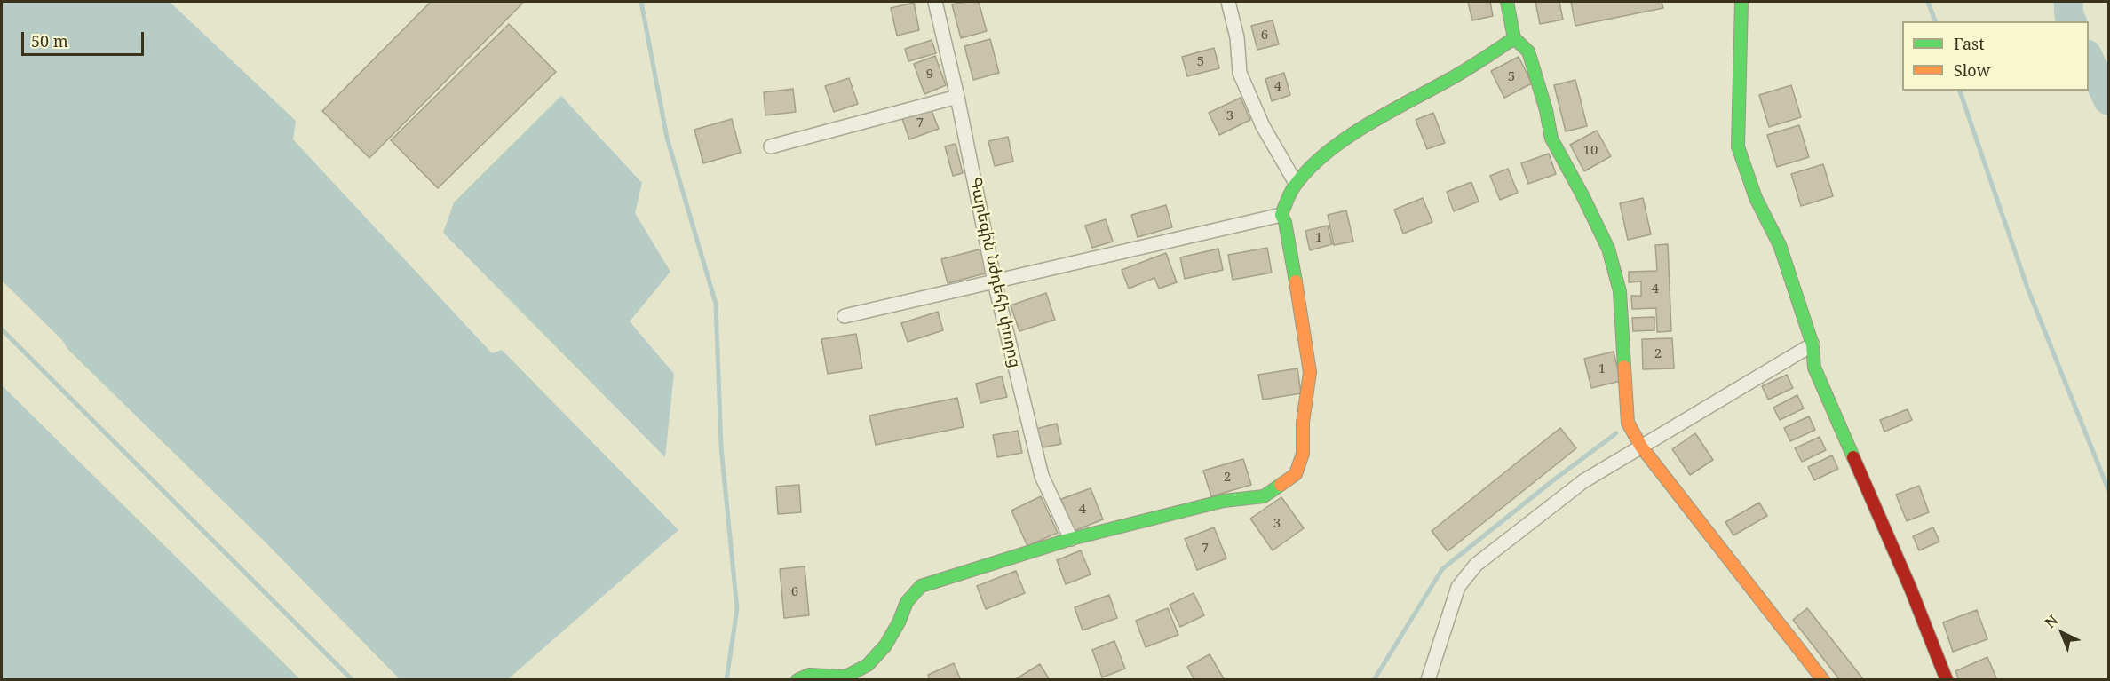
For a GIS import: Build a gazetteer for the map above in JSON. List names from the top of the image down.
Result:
{
  "streets": {
    "street": ["Գարեգին Նժդեհի փողոց"]
  },
  "house_numbers": [
    "6",
    "5",
    "9",
    "5",
    "4",
    "3",
    "7",
    "10",
    "1",
    "4",
    "2",
    "1",
    "2",
    "4",
    "3",
    "7",
    "6"
  ],
  "legend": ["Fast", "Slow"],
  "scale_bar": "50 m",
  "north": "top left"
}
